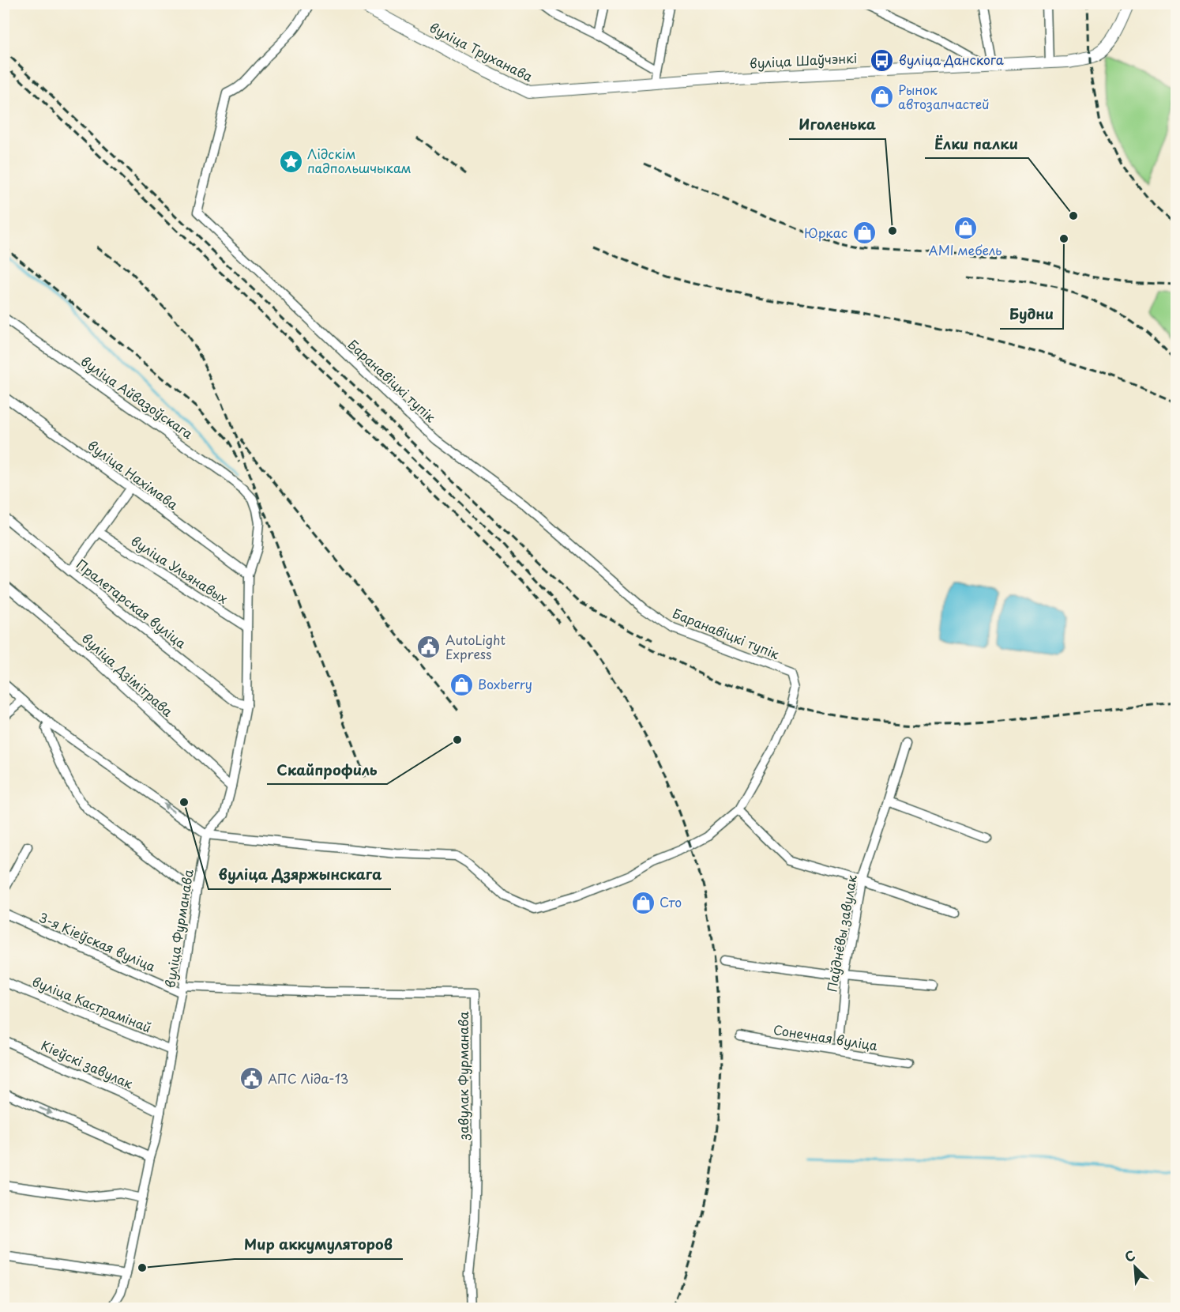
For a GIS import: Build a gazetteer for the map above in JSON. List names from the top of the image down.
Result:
{
  "streets": {
    "main road": ["вуліца Труханава", "вуліца Шаўчэнкі"],
    "street": [
      "Баранавіцкі тупік",
      "вуліца Айвазоўскага",
      "вуліца Нахімава",
      "вуліца Ульянавых",
      "Пралетарская вуліца",
      "вуліца Дзімітрава",
      "вуліца Фурманава",
      "Паўднёвы завулак",
      "3-я Кіеўская вуліца",
      "вуліца Кастрамінай",
      "Сонечная вуліца",
      "Кіеўскі завулак",
      "завулак Фурманава"
    ]
  },
  "crossings": [
    ["вуліца Труханава", "вуліца Шаўчэнкі"],
    ["вуліца Айвазоўскага", "вуліца Нахімава"],
    ["вуліца Фурманава", "3-я Кіеўская вуліца"],
    ["вуліца Фурманава", "вуліца Кастрамінай"],
    ["вуліца Фурманава", "Кіеўскі завулак"],
    ["вуліца Фурманава", "завулак Фурманава"],
    ["Паўднёвы завулак", "Сонечная вуліца"],
    ["3-я Кіеўская вуліца", "завулак Фурманава"]
  ],
  "places": {
    "bus stop": ["вуліца Данскога"],
    "shop": [
      "Рынок автозапчастей",
      "AMI мебель",
      "Юркас",
      "Boxberry",
      "Сто"
    ],
    "place": ["Лідскім падпольшчыкам"],
    "other": [
      "Ёлки палки",
      "Иголенька",
      "Будни",
      "Скайпрофиль",
      "вуліца Дзяржынскага",
      "Мир аккумуляторов"
    ],
    "public building": ["AutoLight Express", "АПС Ліда-13"]
  },
  "north": "top left"
}
